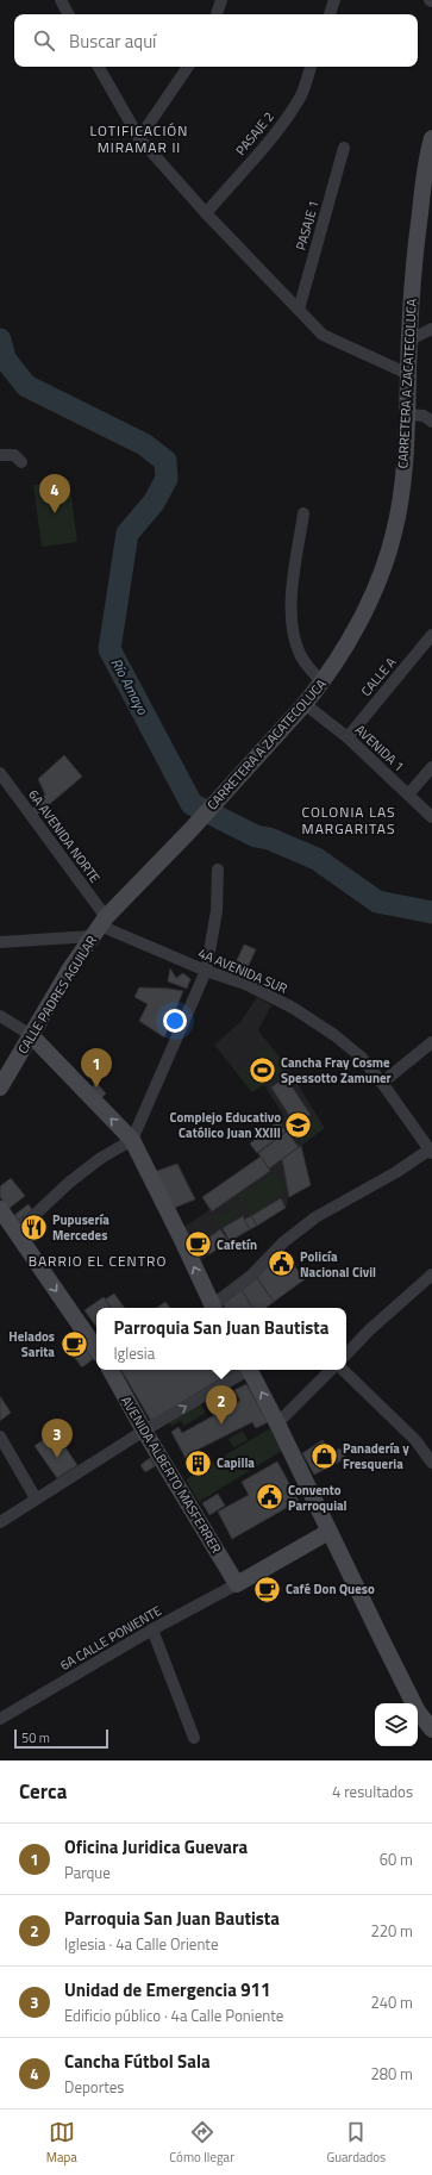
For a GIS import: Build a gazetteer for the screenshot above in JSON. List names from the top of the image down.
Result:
{
  "streets": {
    "main road": ["CARRETERA A ZACATECOLUCA", "CALLE PADRES AGUILAR", "AVENIDA ALBERTO MASFERRER"],
    "street": [
      "PASAJE 2",
      "PASAJE 1",
      "CALLE A",
      "AVENIDA 1",
      "6A AVENIDA NORTE",
      "4A AVENIDA SUR",
      "6A CALLE PONIENTE"
    ]
  },
  "crossings": [
    ["CARRETERA A ZACATECOLUCA", "AVENIDA 1"],
    ["CARRETERA A ZACATECOLUCA", "6A AVENIDA NORTE"],
    ["CARRETERA A ZACATECOLUCA", "4A AVENIDA SUR"],
    ["CARRETERA A ZACATECOLUCA", "CALLE PADRES AGUILAR"],
    ["CALLE A", "AVENIDA 1"],
    ["6A AVENIDA NORTE", "4A AVENIDA SUR"],
    ["6A AVENIDA NORTE", "CALLE PADRES AGUILAR"],
    ["4A AVENIDA SUR", "CALLE PADRES AGUILAR"],
    ["AVENIDA ALBERTO MASFERRER", "6A CALLE PONIENTE"]
  ],
  "districts": ["LOTIFICACIÓN MIRAMAR II", "COLONIA LAS MARGARITAS", "BARRIO EL CENTRO"],
  "water": ["Río Amayo"],
  "places": {
    "sports": ["Cancha Fray Cosme Spessotto Zamuner"],
    "school or university": ["Complejo Educativo Católico Juan XXIII"],
    "restaurant": ["Pupusería Mercedes"],
    "cafe": ["Cafetín", "Helados Sarita", "Café Don Queso"],
    "public building": ["Policía Nacional Civil", "Convento Parroquial"],
    "shop": ["Panadería y Fresqueria"],
    "building": ["Capilla"]
  },
  "scale_bar": "50 m",
  "page": {
    "search": "Buscar aquí",
    "pins": [
      "4",
      "1",
      "2",
      "3"
    ],
    "popup": ["Parroquia San Juan Bautista", "Iglesia"],
    "scale": "50 m",
    "heading": ["Cerca", "4 resultados"],
    "list": [
      {
        "mark": "1",
        "name": "Oficina Juridica Guevara",
        "note": "Parque",
        "value": "60 m"
      },
      {
        "mark": "2",
        "name": "Parroquia San Juan Bautista",
        "note": "Iglesia · 4a Calle Oriente",
        "value": "220 m"
      },
      {
        "mark": "3",
        "name": "Unidad de Emergencia 911",
        "note": "Edificio público · 4a Calle Poniente",
        "value": "240 m"
      },
      {
        "mark": "4",
        "name": "Cancha Fútbol Sala",
        "note": "Deportes",
        "value": "280 m"
      }
    ],
    "nav": ["Mapa", "Cómo llegar", "Guardados"]
  }
}
